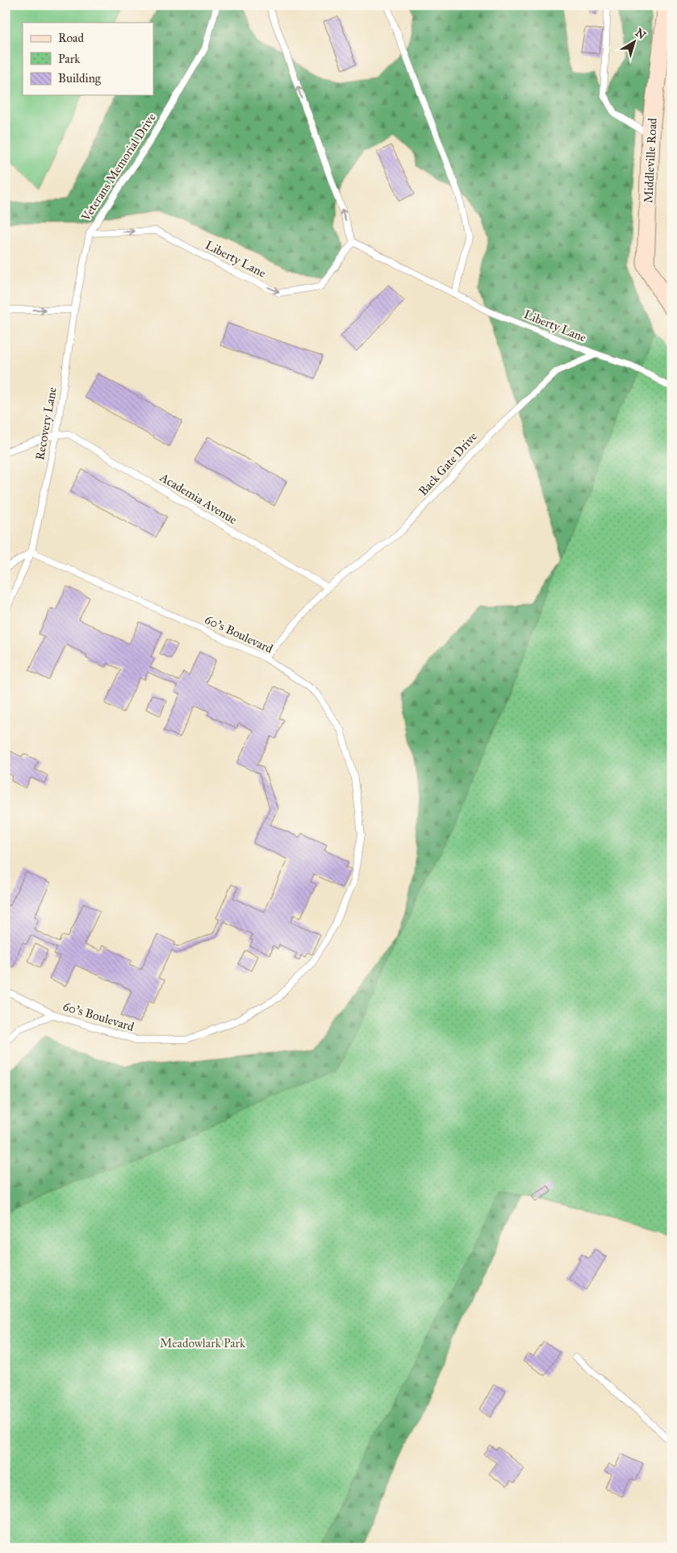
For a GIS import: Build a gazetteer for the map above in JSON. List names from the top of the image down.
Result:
{
  "streets": {
    "street": ["Middleville Road"],
    "lane": [
      "Veterans Memorial Drive",
      "Liberty Lane",
      "Recovery Lane",
      "Back Gate Drive",
      "Academia Avenue",
      "60's Boulevard"
    ]
  },
  "crossings": [
    ["Veterans Memorial Drive", "Liberty Lane"],
    ["Veterans Memorial Drive", "Recovery Lane"],
    ["Liberty Lane", "Recovery Lane"],
    ["Liberty Lane", "Back Gate Drive"],
    ["Recovery Lane", "Academia Avenue"],
    ["Recovery Lane", "60's Boulevard"],
    ["Back Gate Drive", "Academia Avenue"],
    ["Back Gate Drive", "60's Boulevard"]
  ],
  "one_way": ["Liberty Lane"],
  "parks": ["Meadowlark Park"],
  "legend": ["Road", "Park", "Building"],
  "north": "top right"
}
